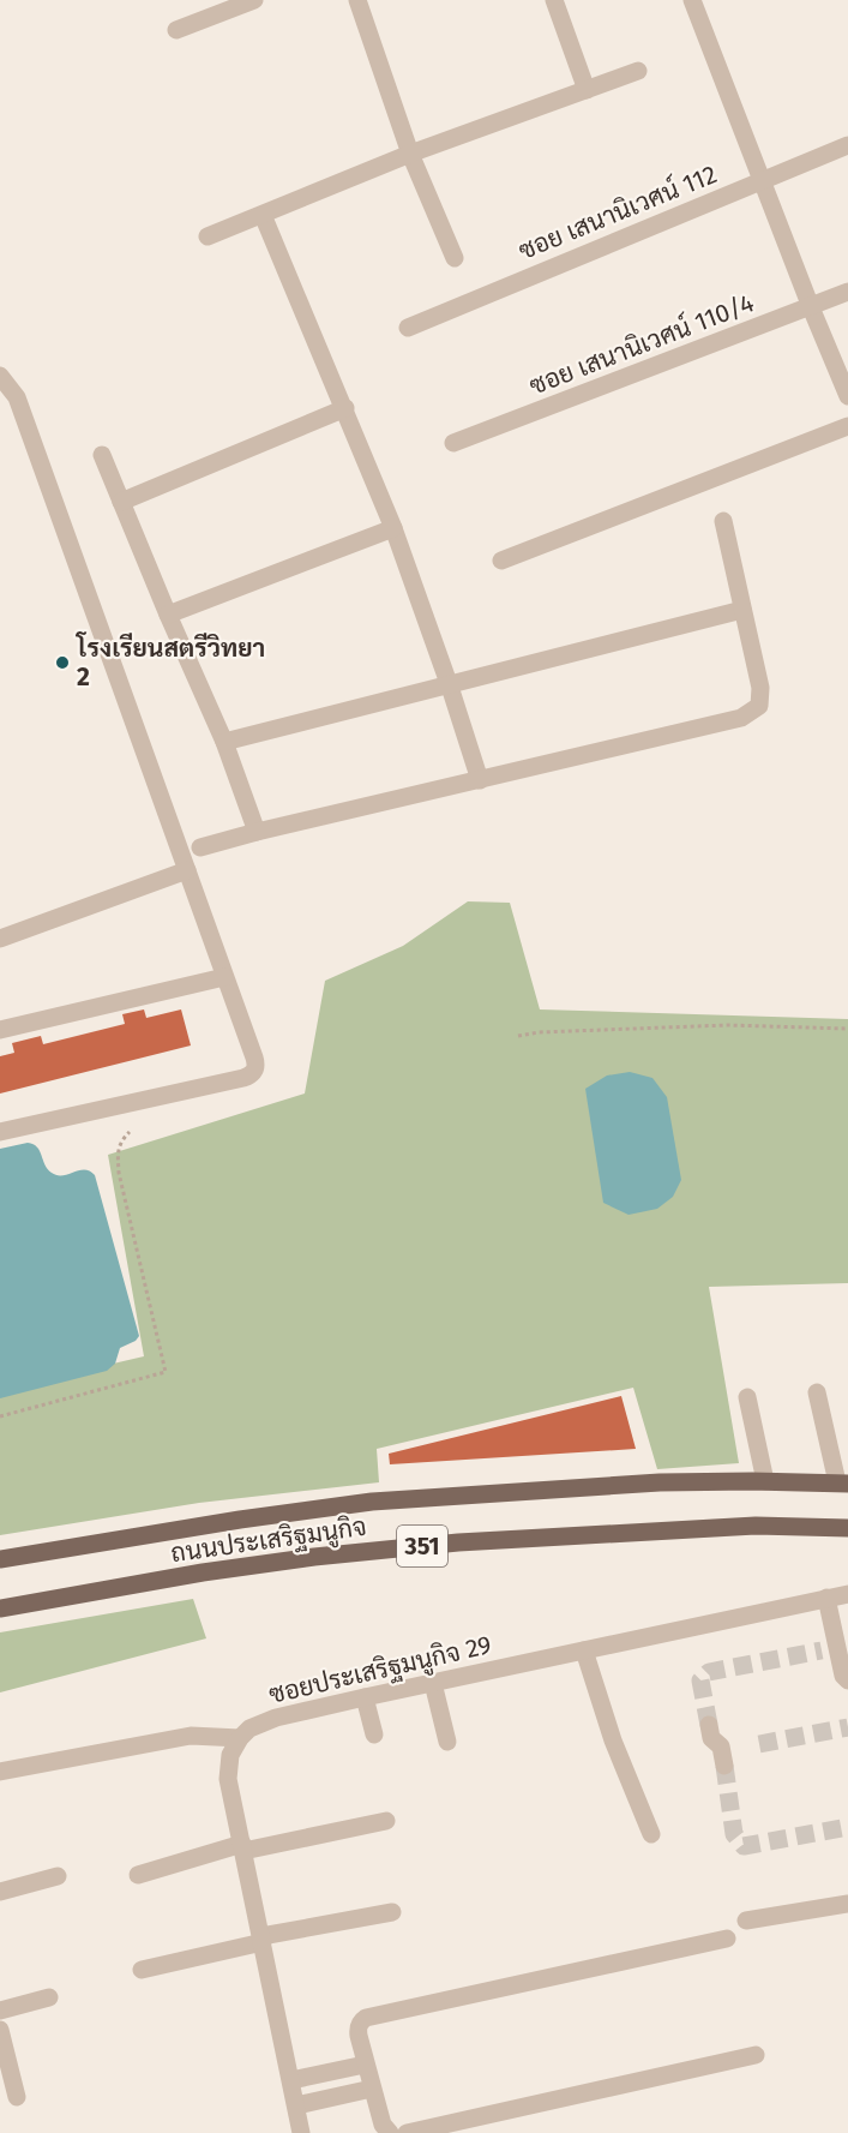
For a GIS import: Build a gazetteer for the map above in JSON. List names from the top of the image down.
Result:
{
  "streets": {
    "main road": ["ถนนประเสริฐมนูกิจ", "351"],
    "street": ["ซอย เสนานิเวศน์ 112", "ซอย เสนานิเวศน์ 110/4", "ซอยประเสริฐมนูกิจ 29"]
  },
  "places": ["โรงเรียนสตรีวิทยา 2"]
}
